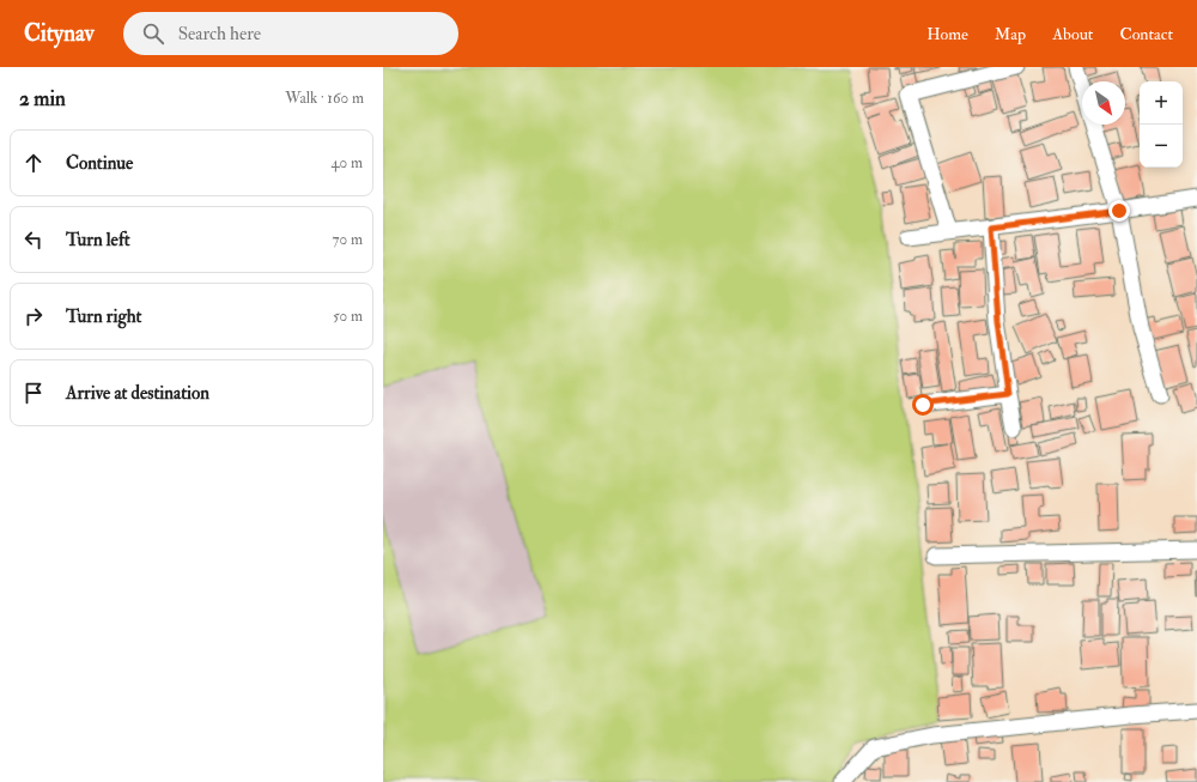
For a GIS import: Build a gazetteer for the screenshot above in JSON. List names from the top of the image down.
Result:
{
  "north": "bottom right",
  "page": {
    "header": "Citynav",
    "search": "Search here",
    "nav": [
      "Home",
      "Map",
      "About",
      "Contact"
    ],
    "heading": ["2 min", "Walk · 160 m"],
    "map_buttons": ["+", "−"],
    "list": [
      ["Continue", "40 m"],
      ["Turn left", "70 m"],
      ["Turn right", "50 m"],
      "Arrive at destination"
    ]
  }
}
